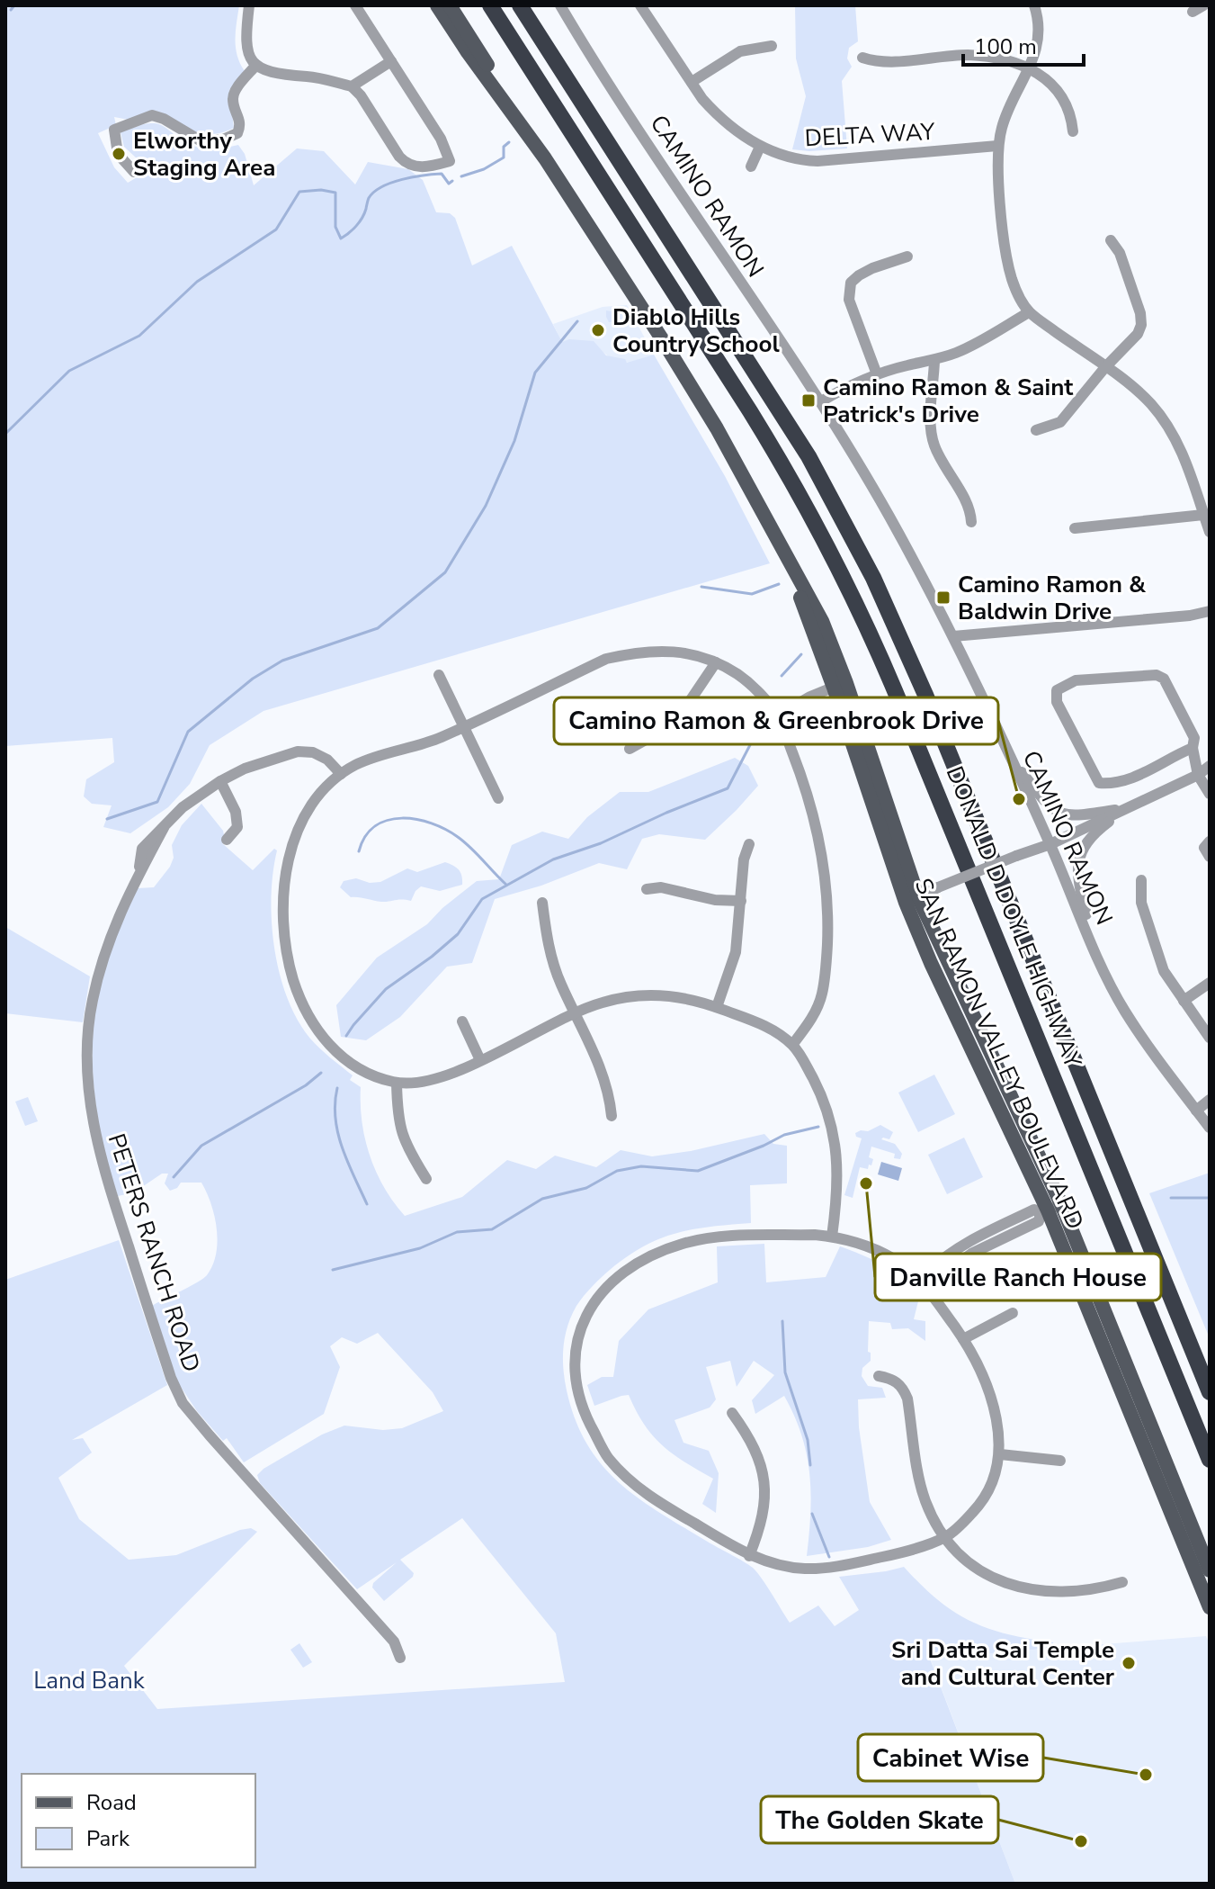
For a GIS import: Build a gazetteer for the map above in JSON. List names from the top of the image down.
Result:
{
  "streets": {
    "highway": ["DONALD D DOYLE HIGHWAY"],
    "main road": ["SAN RAMON VALLEY BOULEVARD"],
    "street": ["DELTA WAY", "CAMINO RAMON", "PETERS RANCH ROAD"]
  },
  "parks": ["Land Bank"],
  "places": {
    "other": [
      "Elworthy Staging Area",
      "Diablo Hills Country School",
      "Camino Ramon & Greenbrook Drive",
      "Danville Ranch House",
      "Sri Datta Sai Temple and Cultural Center",
      "Cabinet Wise",
      "The Golden Skate"
    ],
    "transit": ["Camino Ramon & Saint Patrick's Drive", "Camino Ramon & Baldwin Drive"]
  },
  "legend": ["Road", "Park"],
  "scale_bar": "100 m"
}
